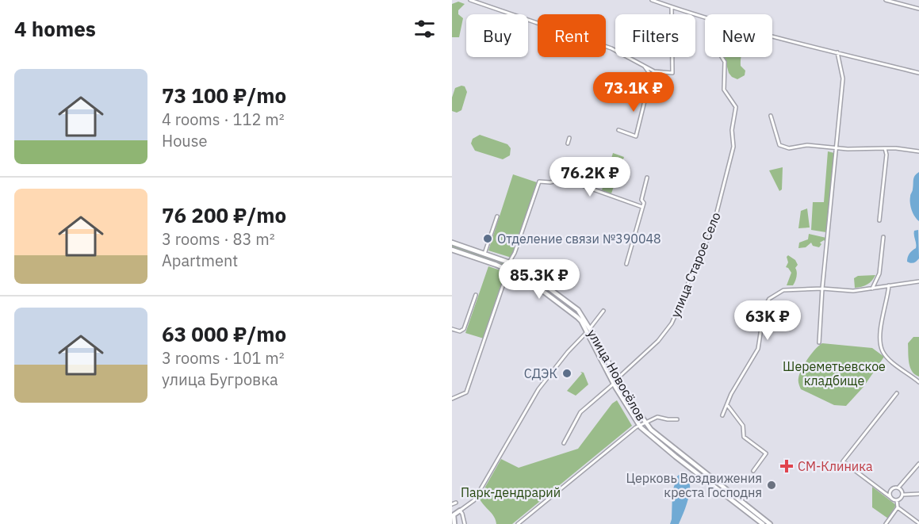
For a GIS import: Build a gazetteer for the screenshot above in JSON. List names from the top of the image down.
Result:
{
  "streets": {
    "main road": ["улица Новосёлов"],
    "street": ["улица Старое Село"]
  },
  "crossings": [
    ["улица Старое Село", "улица Новосёлов"]
  ],
  "parks": ["Шереметьевское кладбище", "Парк-дендрарий"],
  "places": {
    "other": ["Отделение связи №390048", "СДЭК", "Церковь Воздвижения креста Господня"],
    "health": ["СМ-Клиника"]
  },
  "page": {
    "heading": "4 homes",
    "chip": [
      "Buy",
      "Rent",
      "Filters",
      "New"
    ],
    "list": [
      {
        "name": "73 100 ₽/mo",
        "note": "4 rooms · 112 m² · House"
      },
      {
        "name": "76 200 ₽/mo",
        "note": "3 rooms · 83 m² · Apartment"
      },
      {
        "name": "63 000 ₽/mo",
        "note": "3 rooms · 101 m² · улица Бугровка"
      }
    ],
    "price": [
      "73.1K ₽",
      "76.2K ₽",
      "85.3K ₽",
      "63K ₽"
    ]
  }
}
